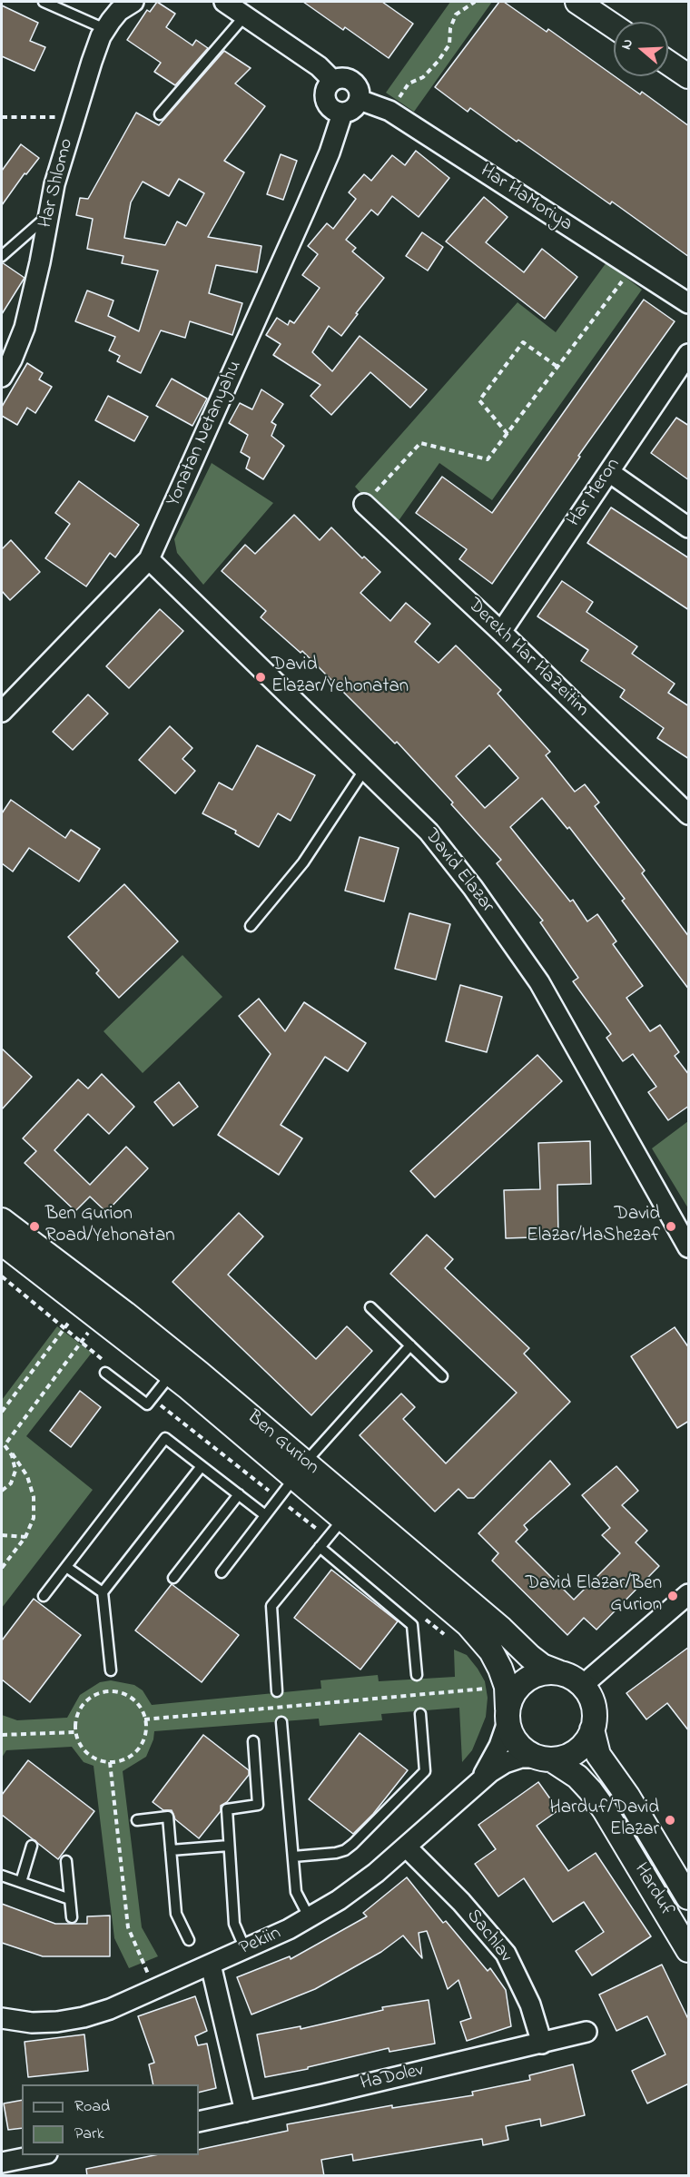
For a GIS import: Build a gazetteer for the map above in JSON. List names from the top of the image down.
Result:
{
  "streets": {
    "street": [
      "Har Shlomo",
      "Har HaMoriya",
      "Yonatan Netanyahu",
      "Har Meron",
      "Derekh Har HaZeitim",
      "David Elazar",
      "Ben Gurion",
      "Harduf",
      "Sachlav",
      "Pekiin",
      "HaDolev"
    ]
  },
  "crossings": [
    ["Har HaMoriya", "Yonatan Netanyahu"],
    ["Yonatan Netanyahu", "David Elazar"],
    ["Har Meron", "Derekh Har HaZeitim"],
    ["Ben Gurion", "Harduf"],
    ["Ben Gurion", "Pekiin"],
    ["Harduf", "Pekiin"],
    ["Sachlav", "Pekiin"],
    ["Sachlav", "HaDolev"]
  ],
  "places": [
    "David Elazar/Yehonatan",
    "Ben Gurion Road/Yehonatan",
    "David Elazar/HaShezaf",
    "David Elazar/Ben Gurion",
    "Harduf/David Elazar"
  ],
  "legend": ["Road", "Park"],
  "north": "left"
}
